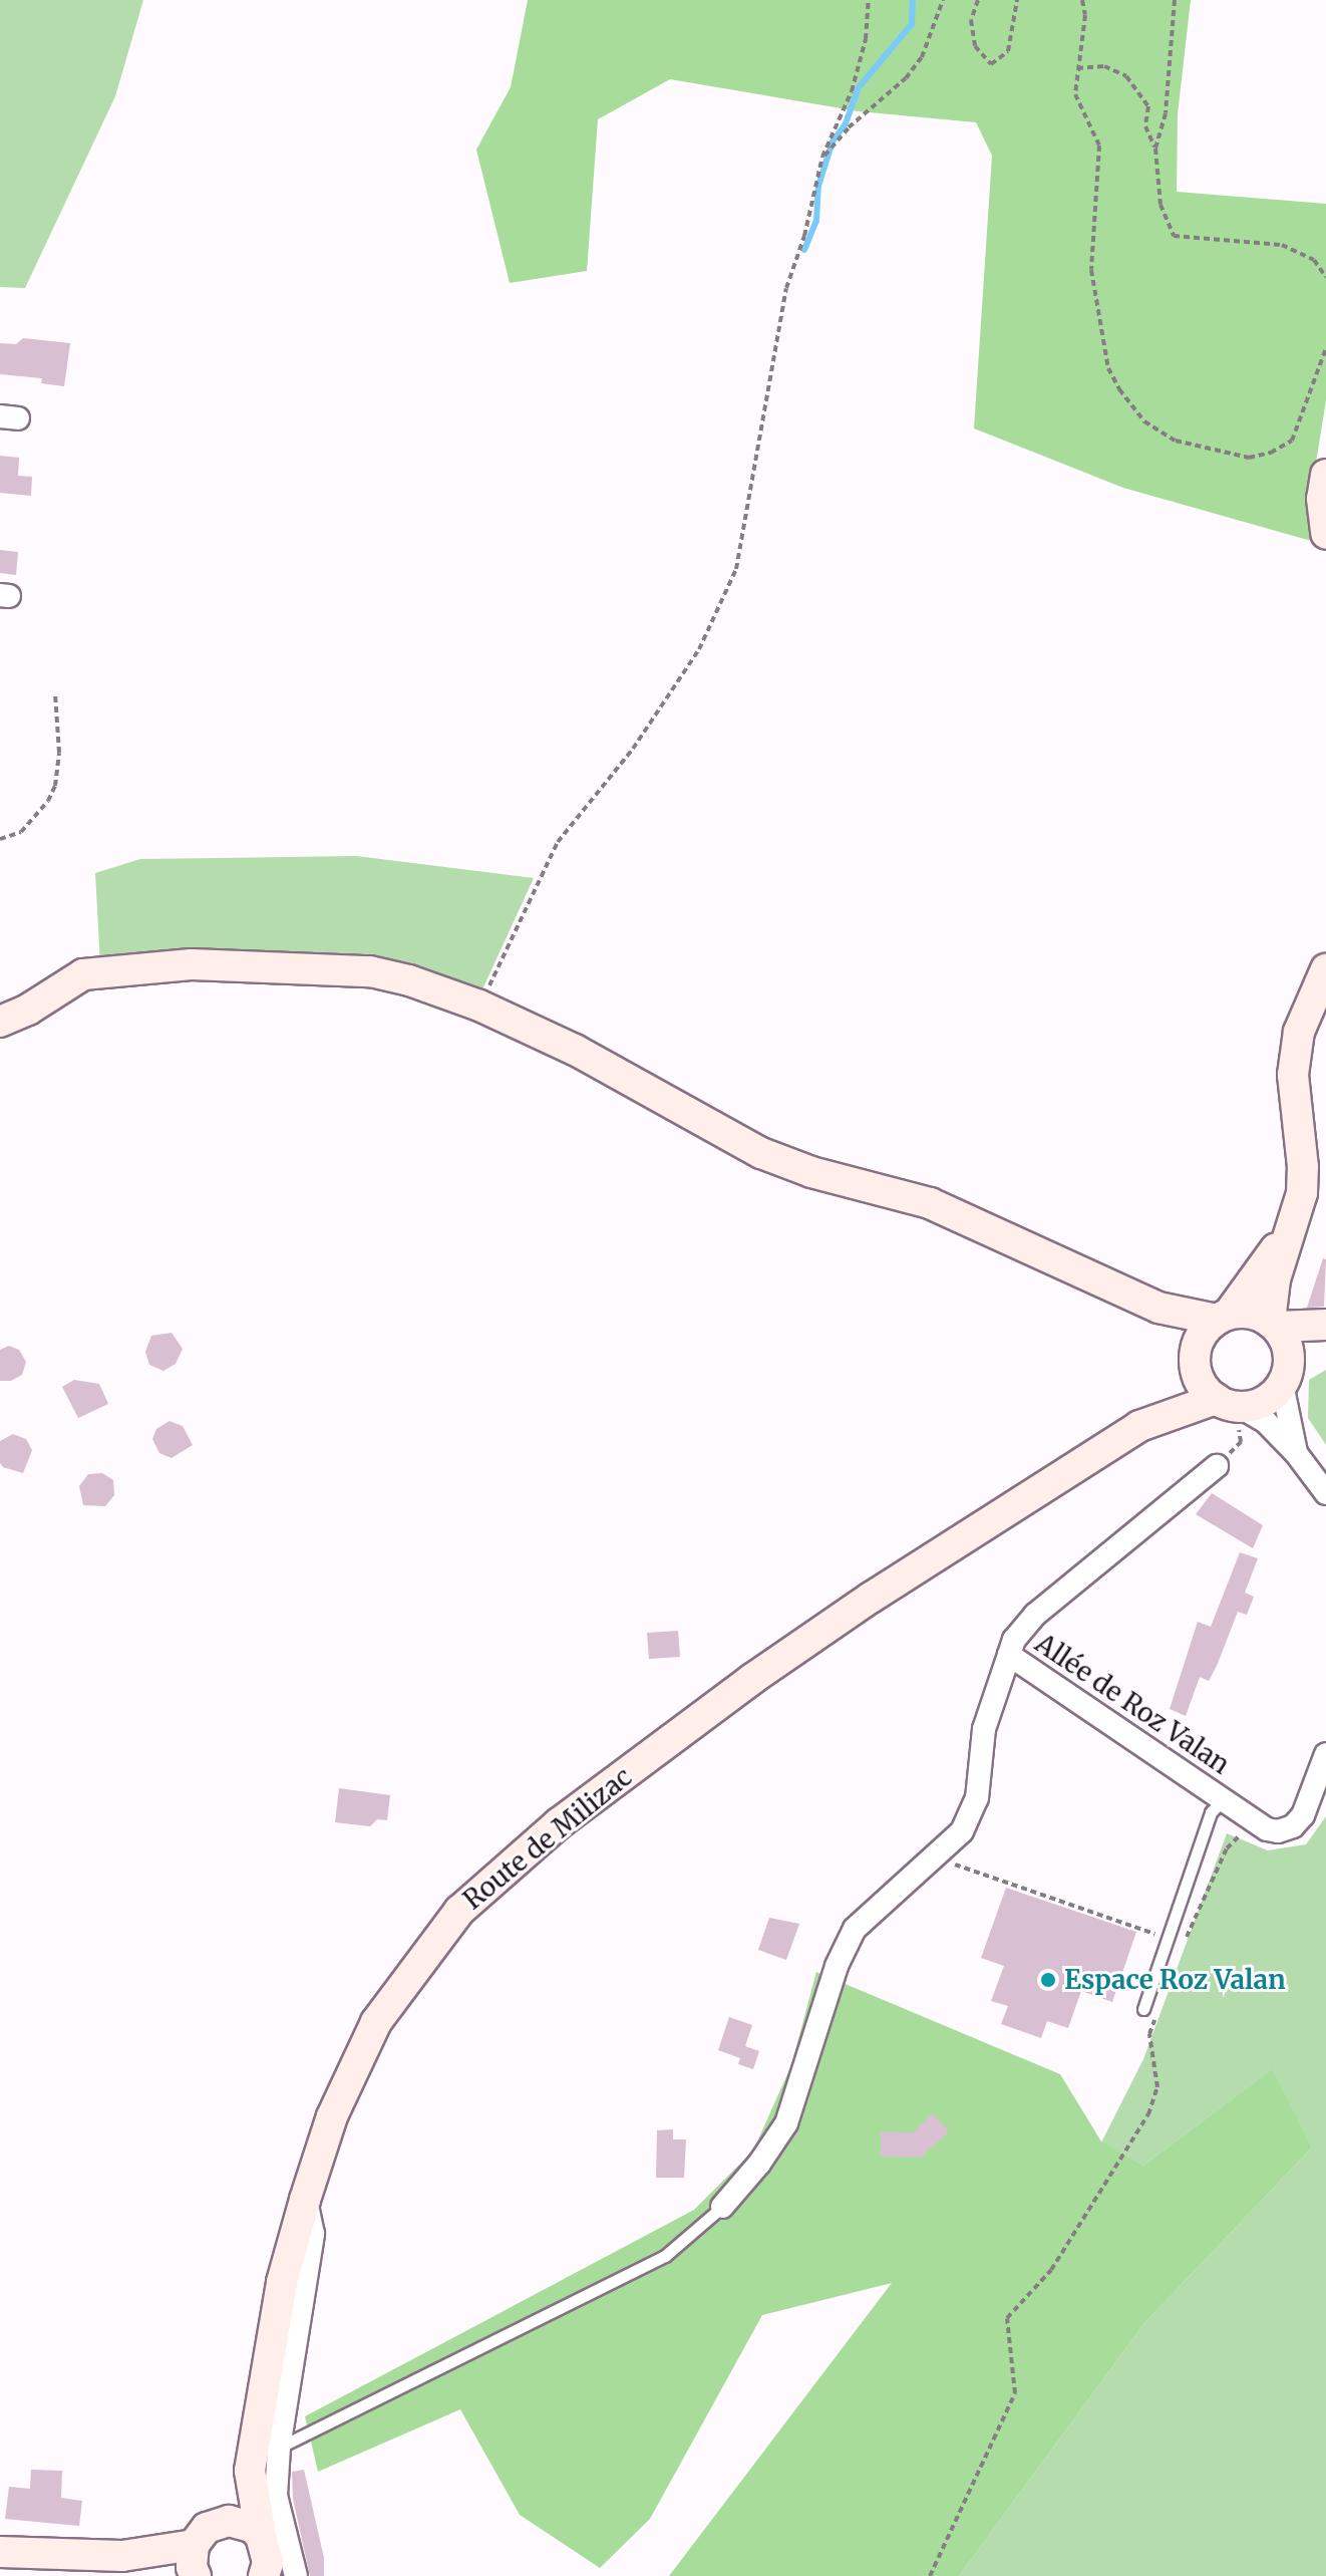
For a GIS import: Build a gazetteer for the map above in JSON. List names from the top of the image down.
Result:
{
  "streets": {
    "main road": ["Route de Milizac"],
    "street": ["Allée de Roz Valan"]
  },
  "places": ["Espace Roz Valan"]
}
